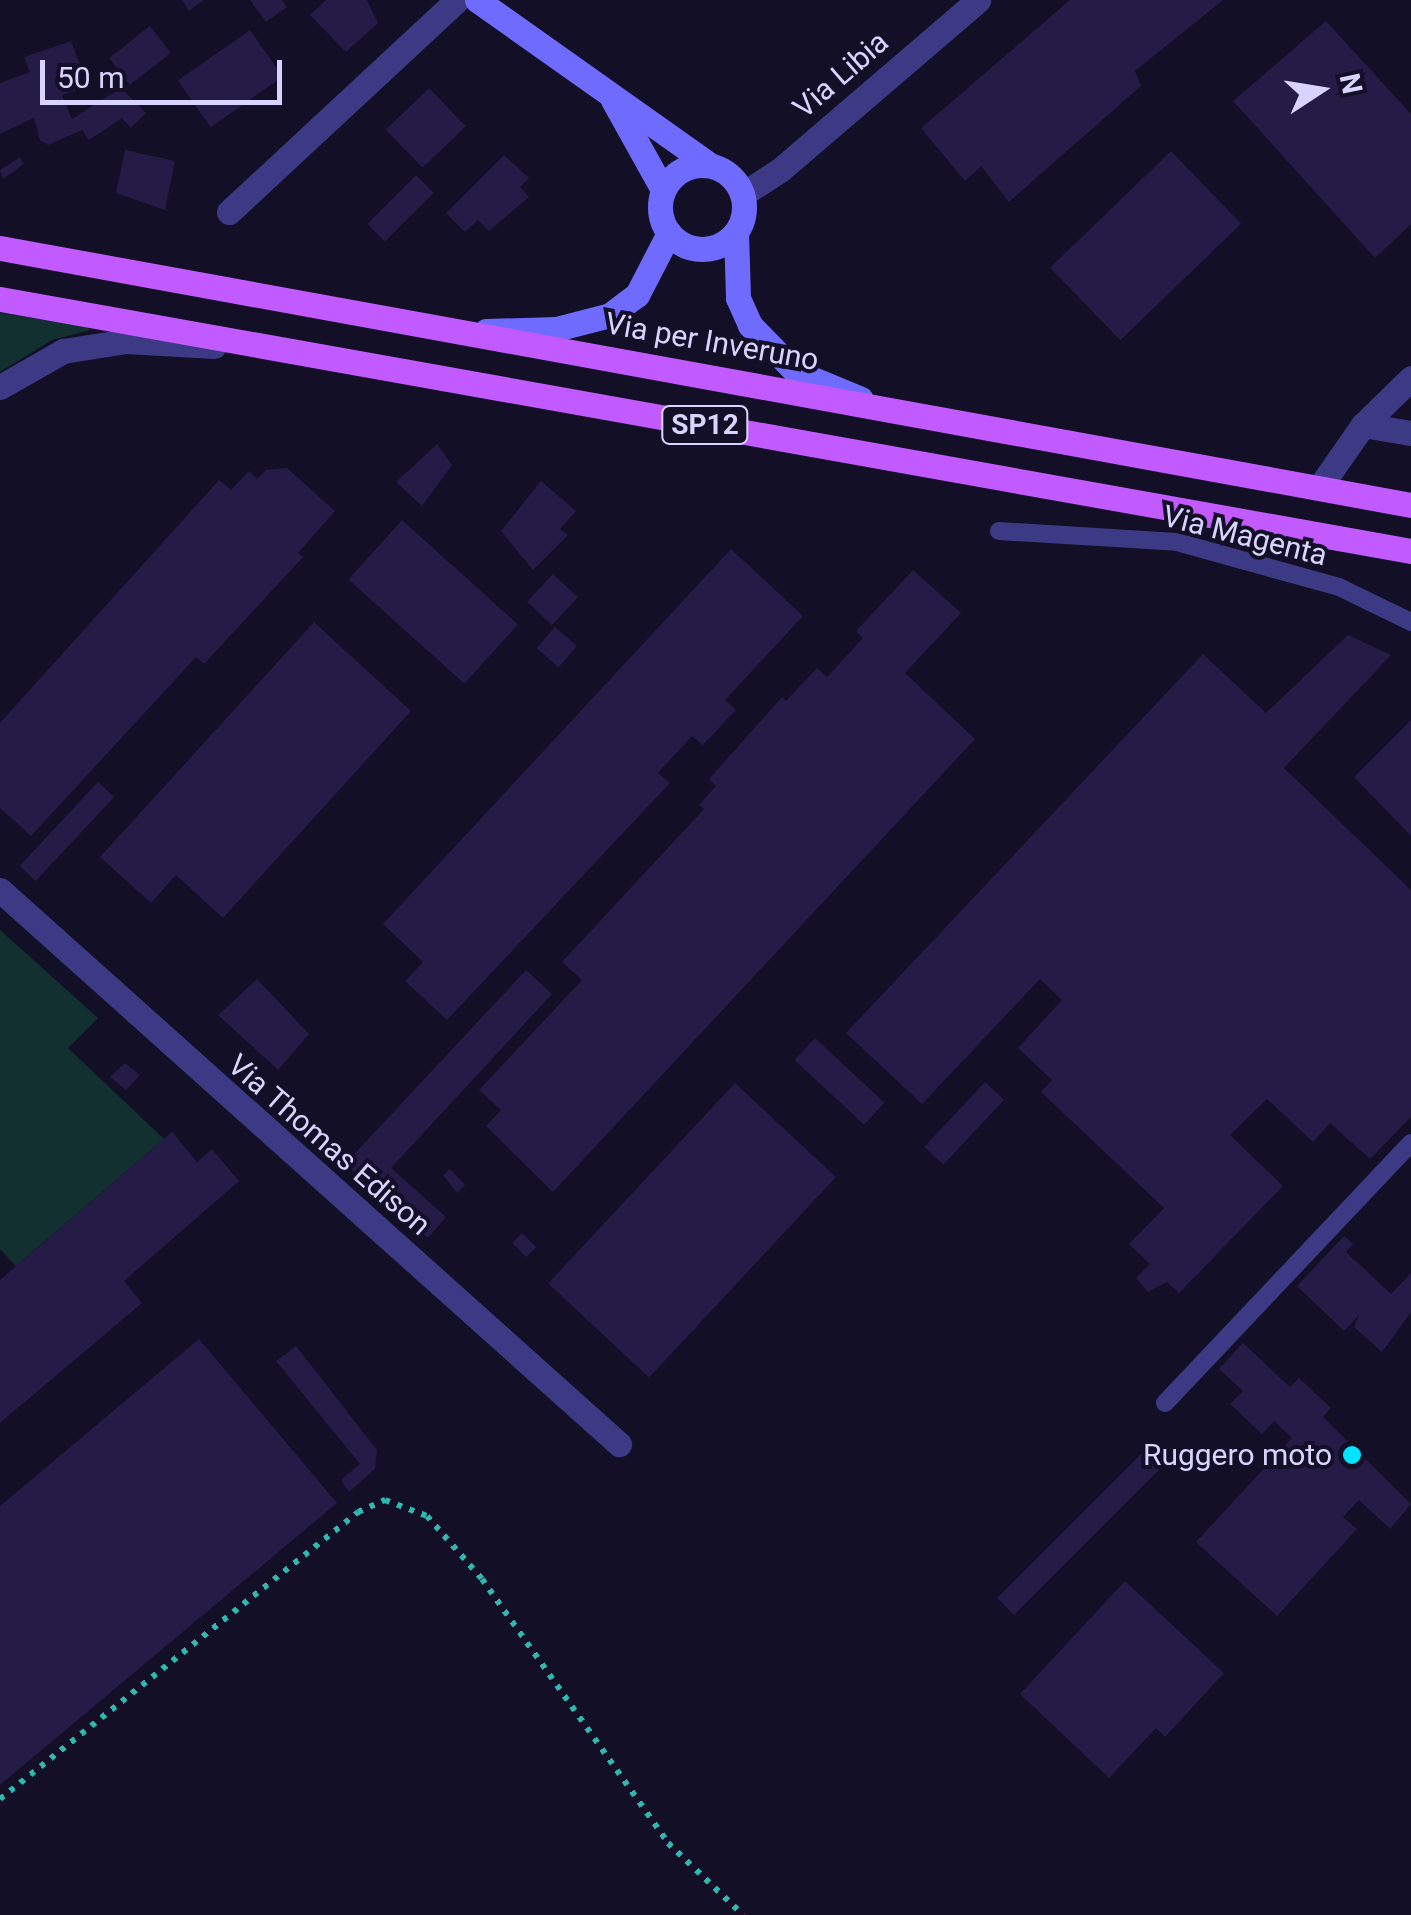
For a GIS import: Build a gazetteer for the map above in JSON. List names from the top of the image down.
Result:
{
  "streets": {
    "main road": ["Via per Inveruno", "SP12"],
    "street": ["Via Libia", "Via Thomas Edison"],
    "lane": ["Via Magenta"]
  },
  "places": ["Ruggero moto"],
  "scale_bar": "50 m",
  "north": "right"
}
